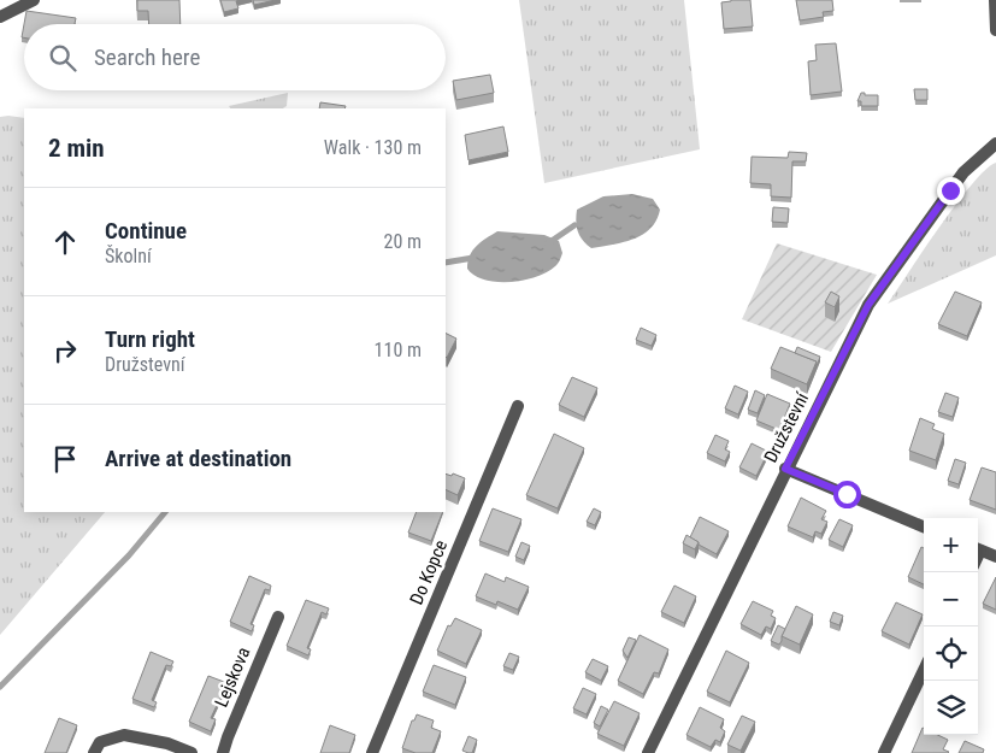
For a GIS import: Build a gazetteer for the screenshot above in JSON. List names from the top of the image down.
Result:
{
  "streets": {
    "street": ["Družstevní", "Do Kopce", "Lejskova"]
  },
  "page": {
    "search": "Search here",
    "heading": ["2 min", "Walk · 130 m"],
    "list": [
      ["Continue", "Školní", "20 m"],
      ["Turn right", "Družstevní", "110 m"],
      "Arrive at destination"
    ],
    "map_buttons": ["+", "−"]
  }
}
